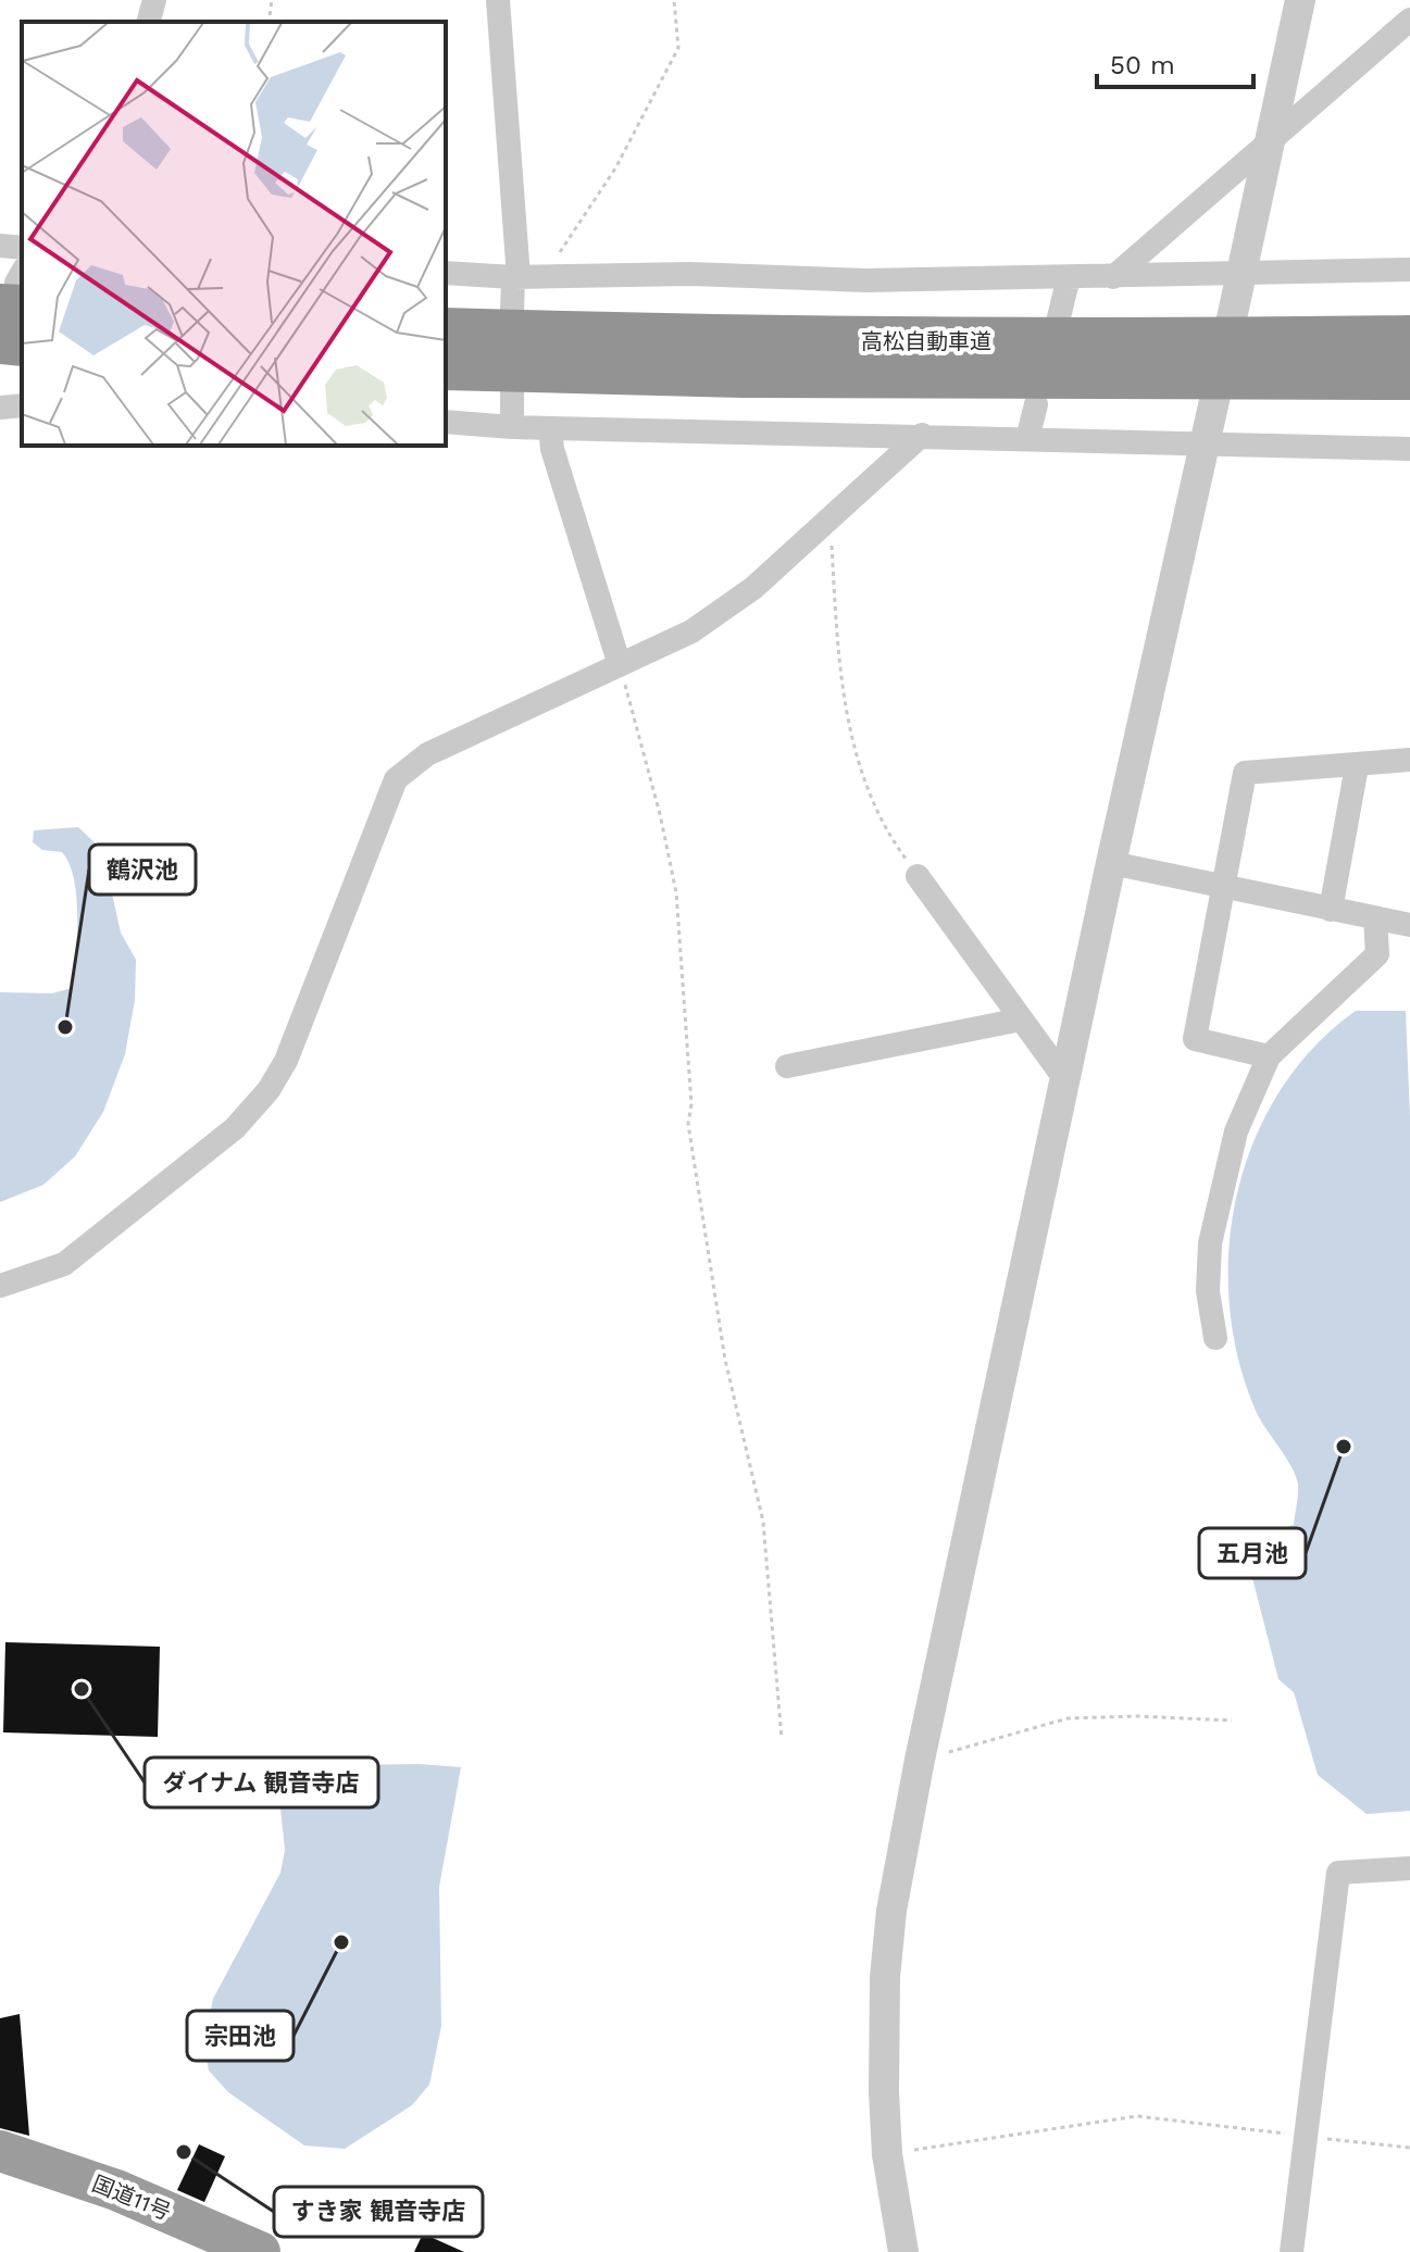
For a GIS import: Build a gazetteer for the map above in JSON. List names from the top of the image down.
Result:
{
  "streets": {
    "highway": ["高松自動車道", "国道11号"]
  },
  "places": [
    "鶴沢池",
    "五月池",
    "ダイナム 観音寺店",
    "宗田池",
    "すき家 観音寺店"
  ],
  "scale_bar": "50 m"
}
